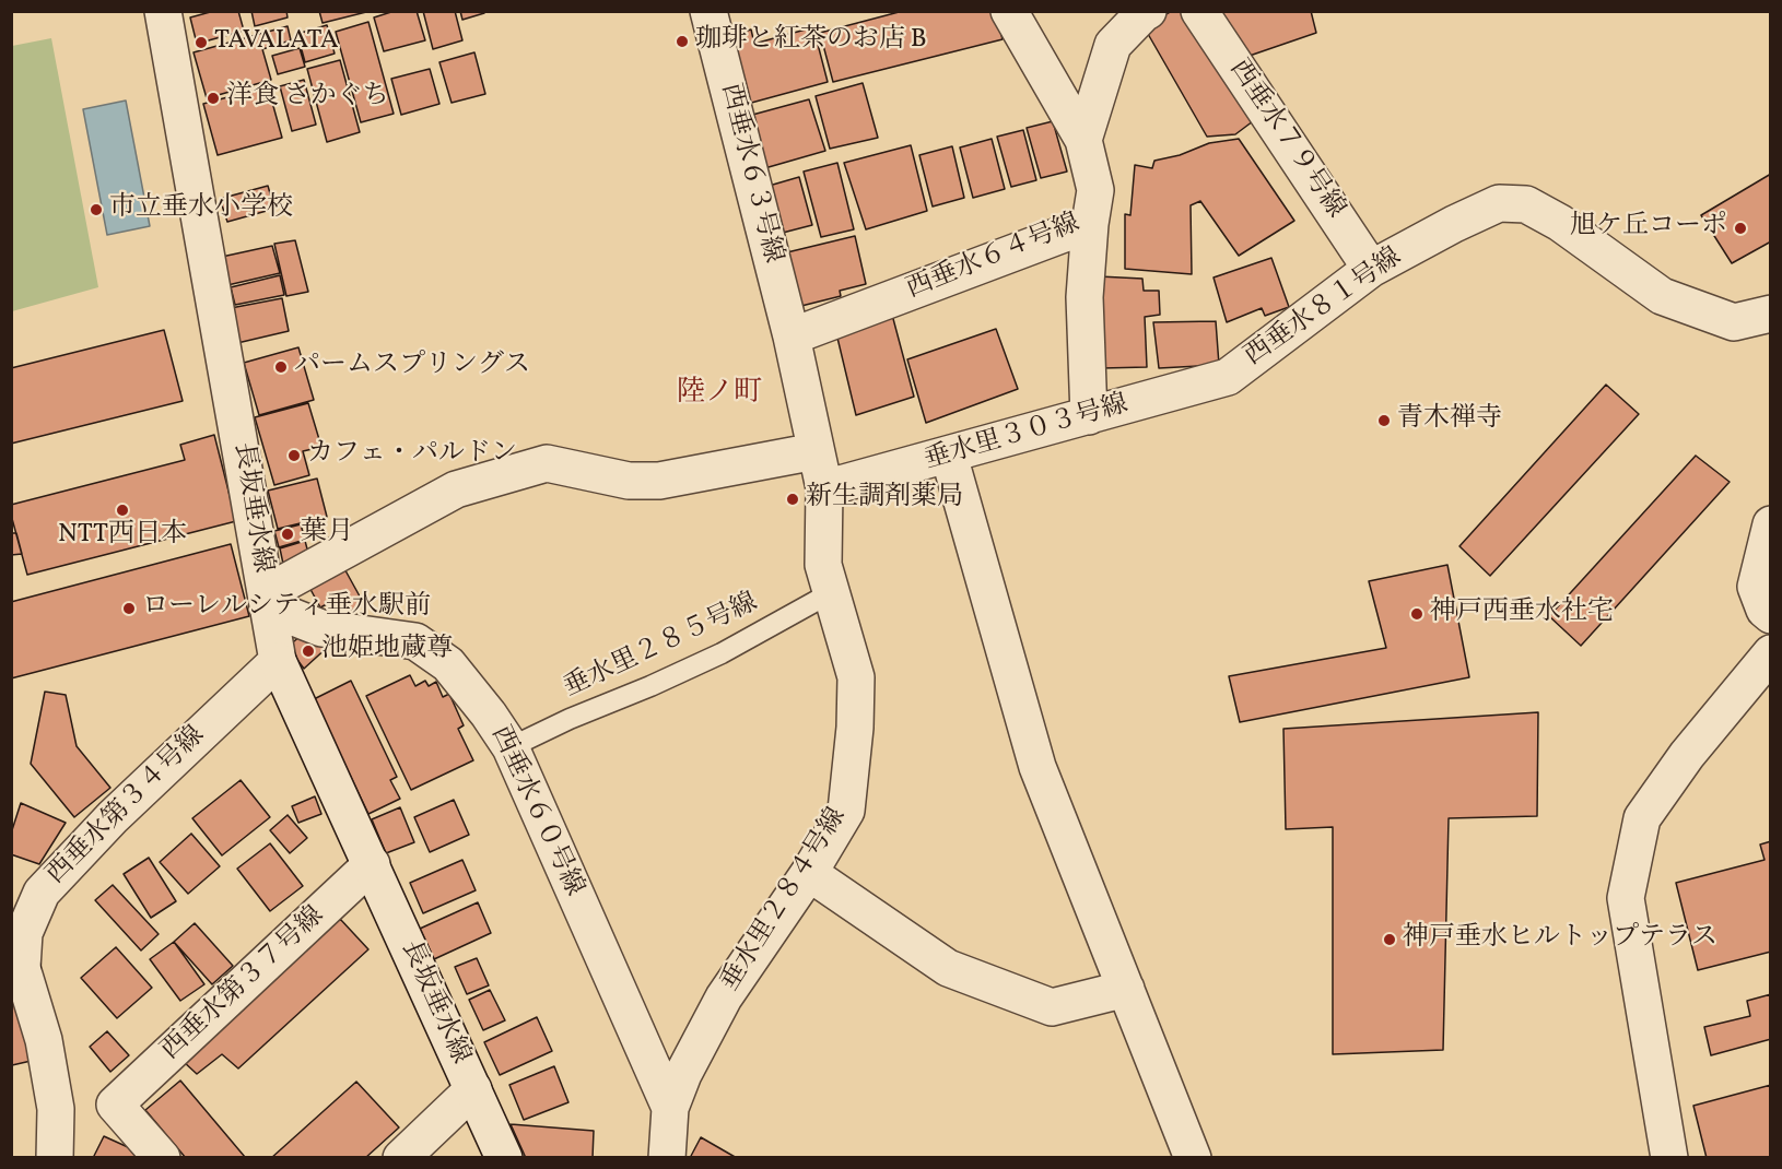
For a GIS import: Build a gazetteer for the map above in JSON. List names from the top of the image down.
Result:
{
  "streets": {
    "street": [
      "西垂水７９号線",
      "西垂水６３号線",
      "西垂水６４号線",
      "西垂水８１号線",
      "垂水里３０３号線",
      "長坂垂水線",
      "西垂水第３４号線",
      "西垂水６０号線",
      "垂水里２８４号線",
      "西垂水第３７号線"
    ],
    "lane": ["垂水里２８５号線"]
  },
  "crossings": [
    ["西垂水７９号線", "西垂水８１号線"],
    ["西垂水６３号線", "西垂水６４号線"],
    ["西垂水６３号線", "垂水里２８４号線"],
    ["西垂水６４号線", "垂水里２８４号線"],
    ["西垂水８１号線", "垂水里３０３号線"],
    ["垂水里３０３号線", "垂水里２８４号線"],
    ["長坂垂水線", "西垂水第３４号線"],
    ["長坂垂水線", "西垂水６０号線"],
    ["長坂垂水線", "西垂水第３７号線"],
    ["垂水里２８５号線", "西垂水６０号線"],
    ["垂水里２８５号線", "垂水里２８４号線"],
    ["西垂水６０号線", "垂水里２８４号線"]
  ],
  "districts": ["陸ノ町"],
  "places": [
    "珈琲と紅茶のお店 B",
    "TAVALATA",
    "洋食 さかぐち",
    "市立垂水小学校",
    "旭ケ丘コーポ",
    "パームスプリングス",
    "青木禅寺",
    "カフェ・パルドン",
    "新生調剤薬局",
    "NTT西日本",
    "葉月",
    "ローレルシティ垂水駅前",
    "神戸西垂水社宅",
    "池姫地蔵尊",
    "神戸垂水ヒルトップテラス"
  ]
}
